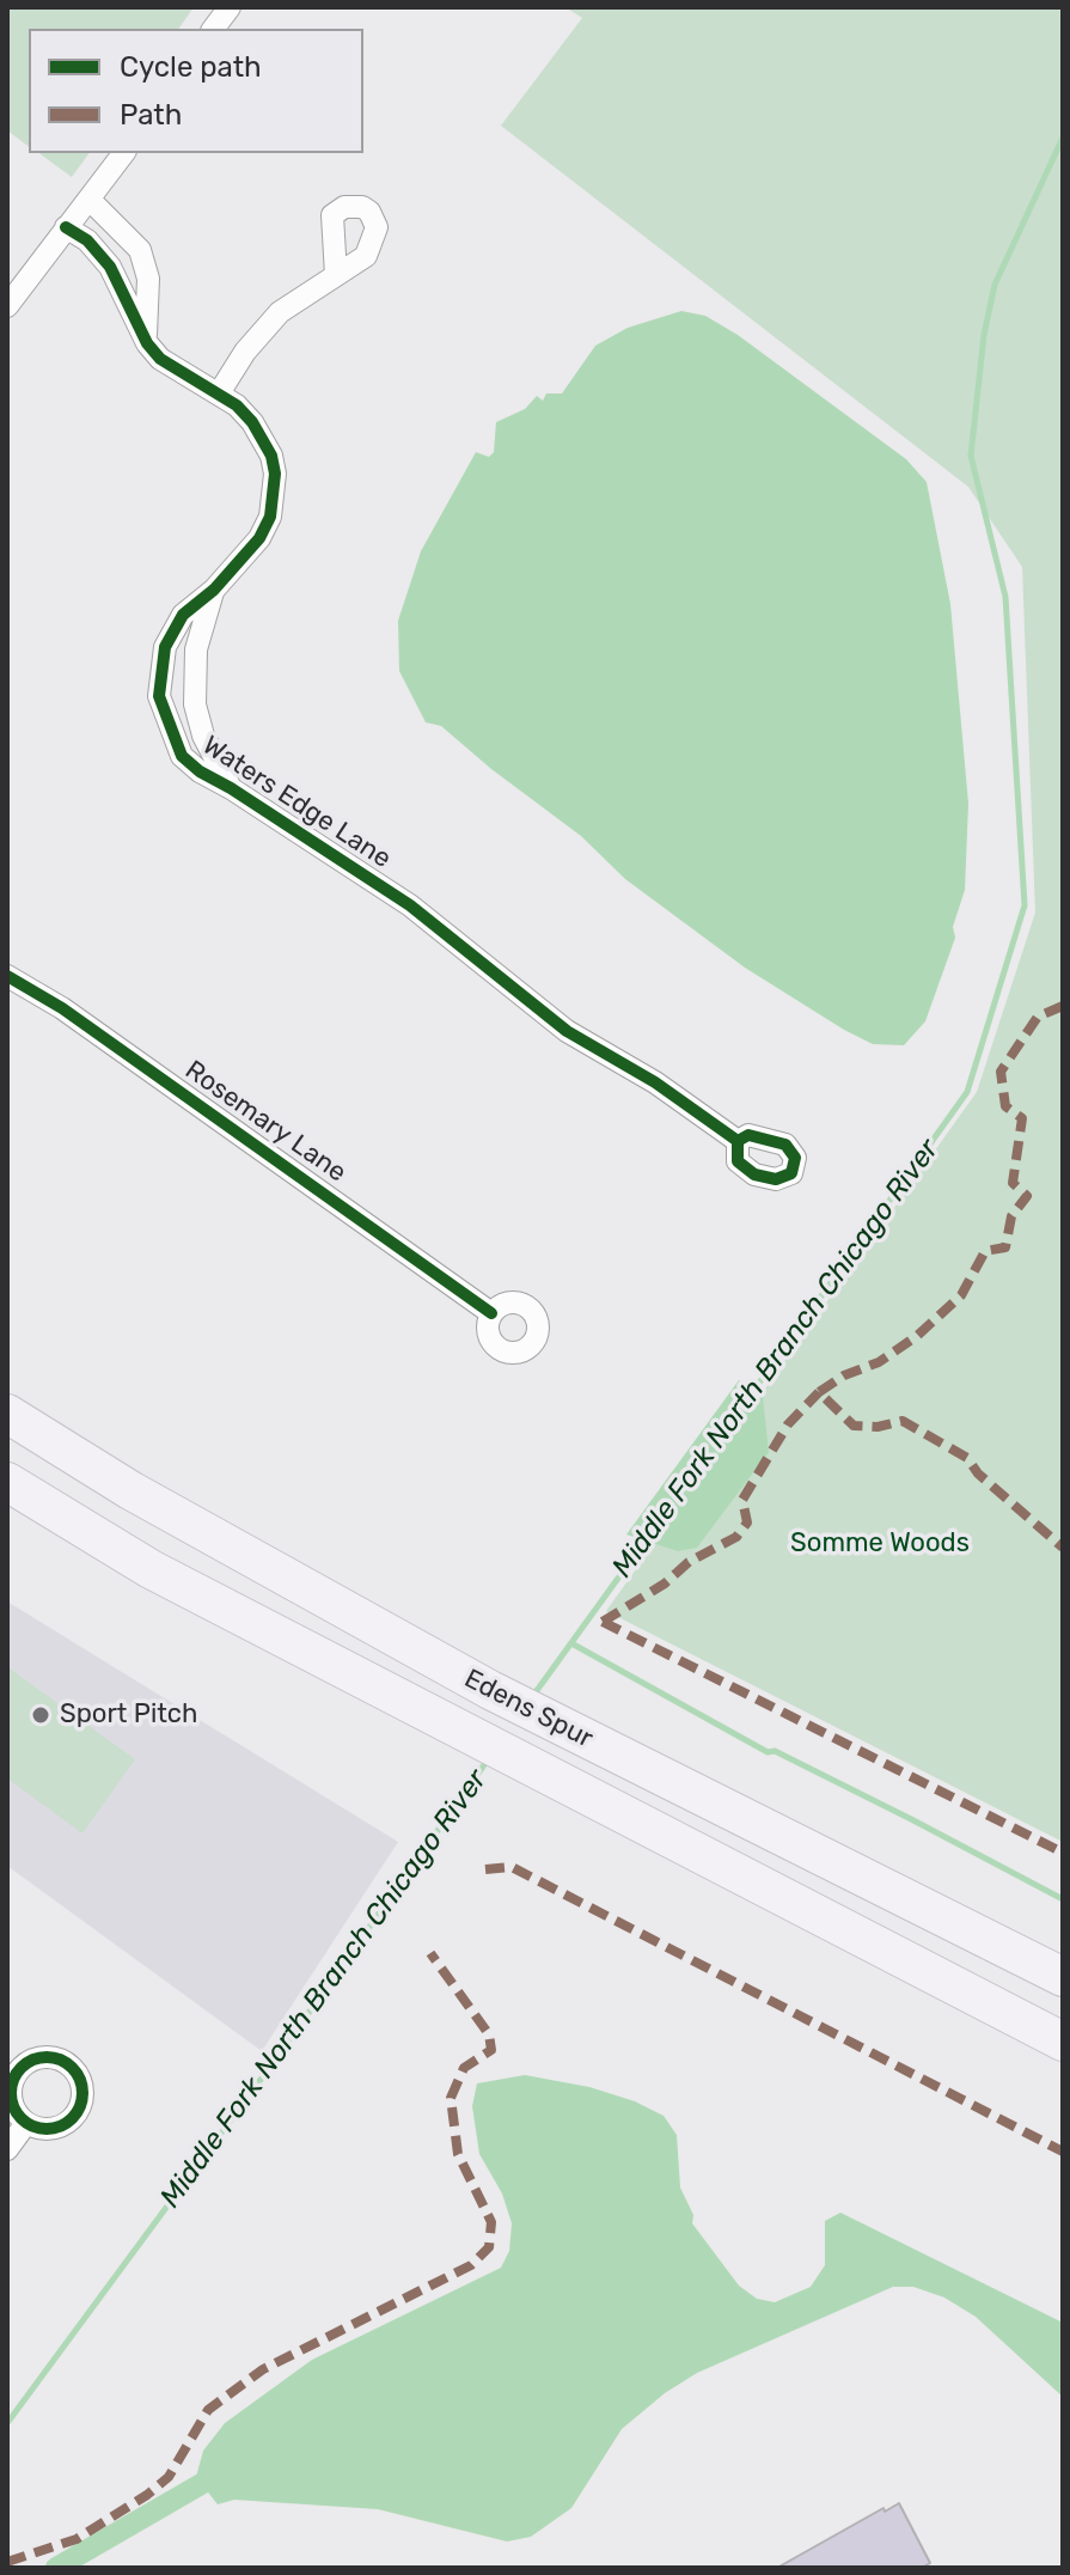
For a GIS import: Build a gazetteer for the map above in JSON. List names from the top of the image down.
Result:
{
  "streets": {
    "highway": ["Edens Spur"],
    "street": ["Waters Edge Lane", "Rosemary Lane"]
  },
  "water": ["Middle Fork North Branch Chicago River"],
  "parks": ["Somme Woods"],
  "places": ["Sport Pitch"],
  "legend": ["Cycle path", "Path"]
}
